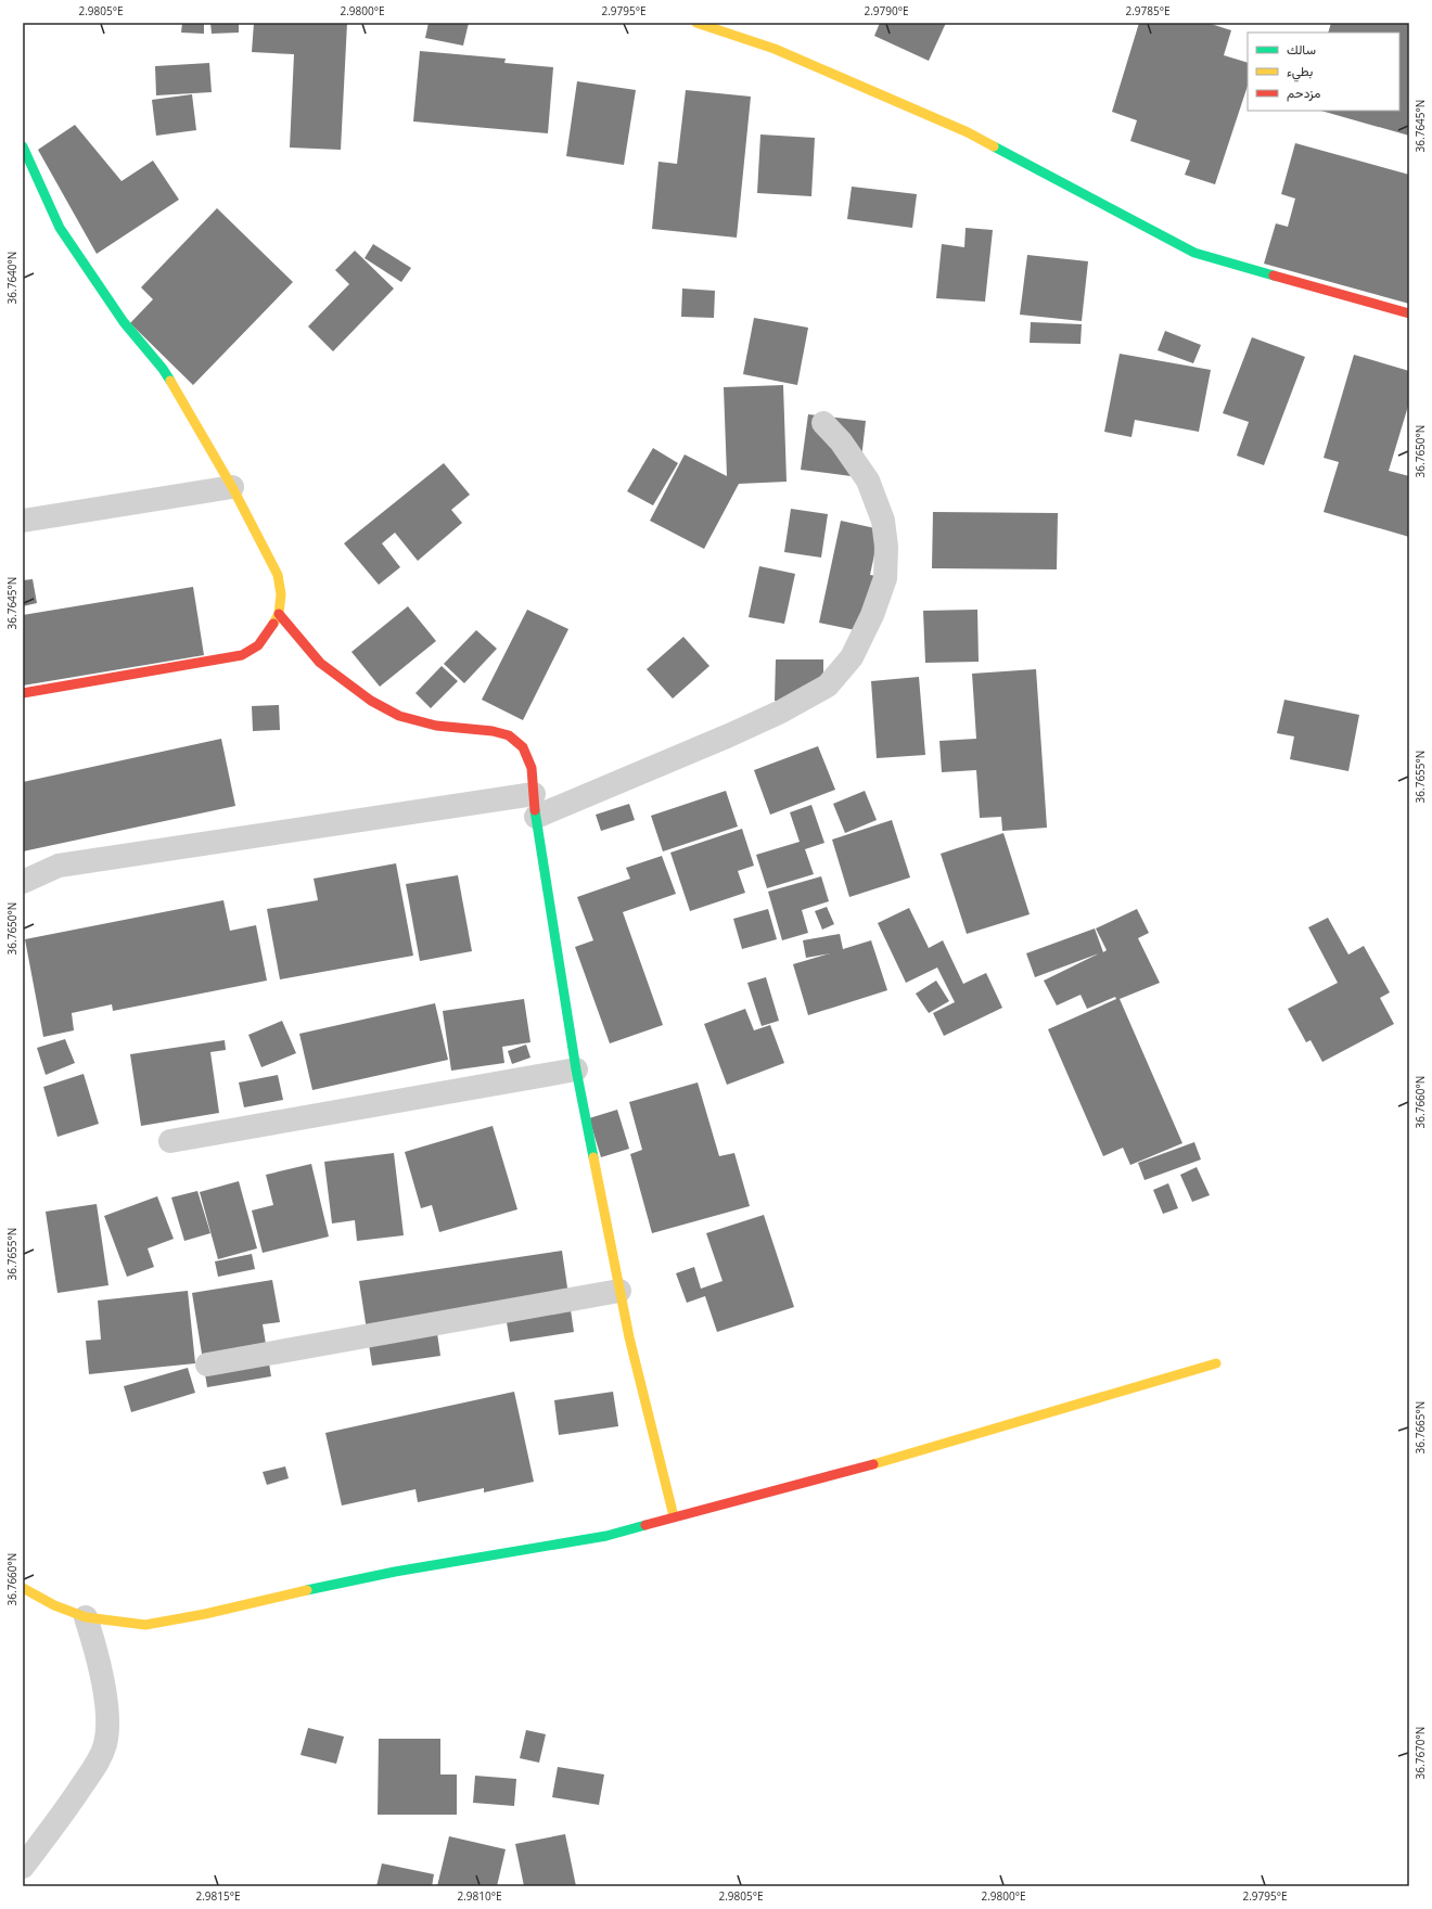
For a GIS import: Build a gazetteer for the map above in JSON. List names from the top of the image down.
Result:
{
  "legend": ["سالك", "بطيء", "مزدحم"],
  "coordinates": [
    "2.9805°E",
    "2.9800°E",
    "2.9795°E",
    "2.9790°E",
    "2.9785°E",
    "36.7645°N",
    "36.7640°N",
    "36.7650°N",
    "36.7655°N",
    "36.7660°N",
    "36.7665°N",
    "36.7670°N",
    "2.9815°E",
    "2.9810°E"
  ]
}
